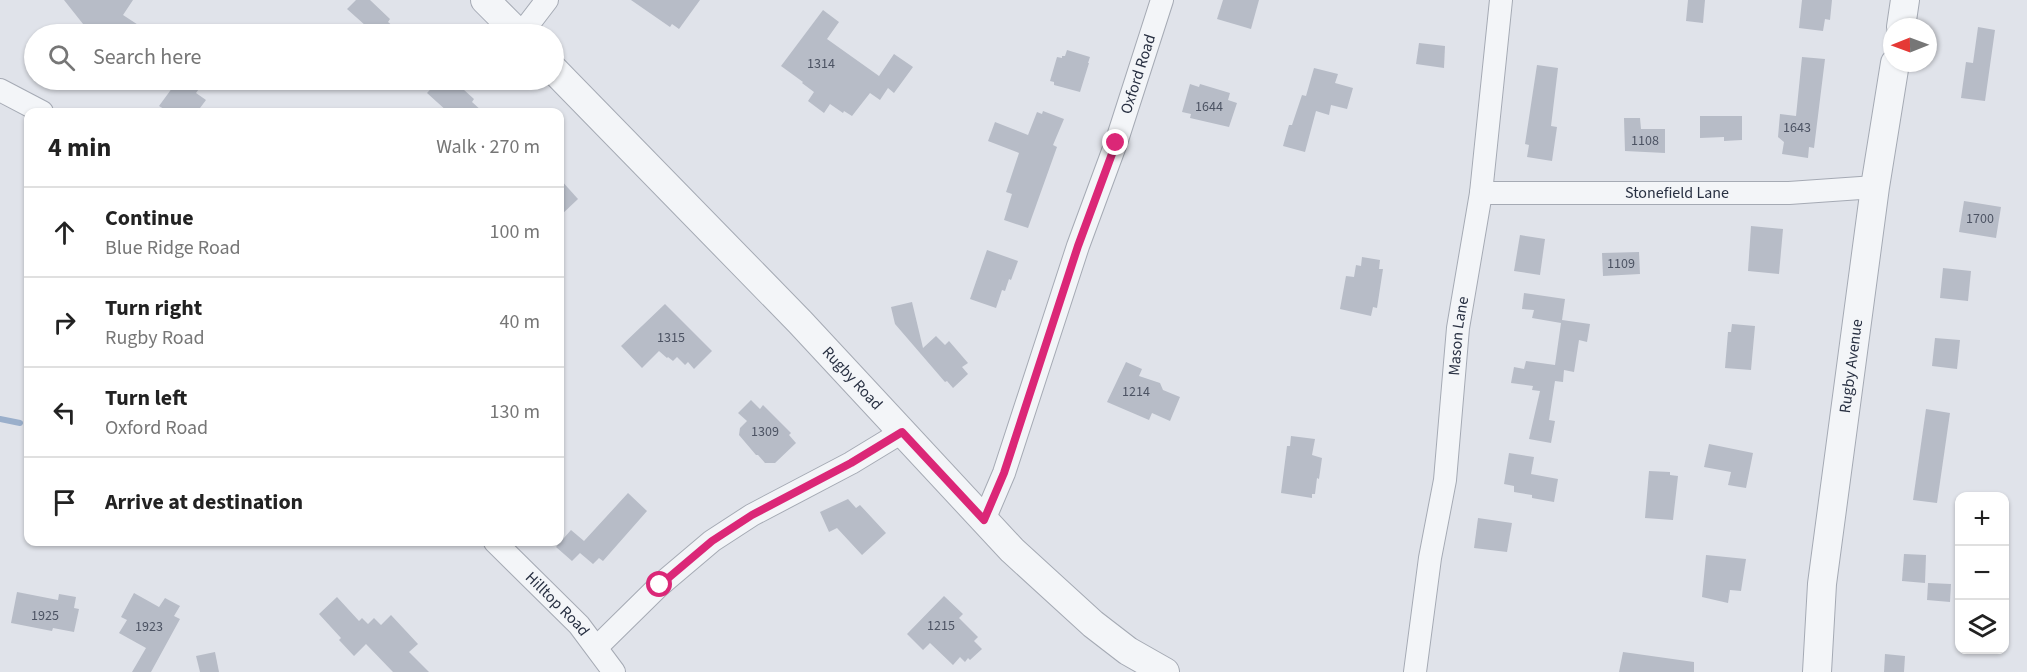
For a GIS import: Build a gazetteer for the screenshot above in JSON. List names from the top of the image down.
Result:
{
  "streets": {
    "street": [
      "Oxford Road",
      "Stonefield Lane",
      "Mason Lane",
      "Rugby Avenue",
      "Rugby Road",
      "Hilltop Road"
    ]
  },
  "crossings": [
    ["Oxford Road", "Rugby Road"],
    ["Stonefield Lane", "Mason Lane"],
    ["Stonefield Lane", "Rugby Avenue"]
  ],
  "house_numbers": [
    "1314",
    "1644",
    "1643",
    "1108",
    "1700",
    "1109",
    "1315",
    "1214",
    "1309",
    "1925",
    "1215",
    "1923"
  ],
  "north": "left",
  "page": {
    "search": "Search here",
    "heading": ["4 min", "Walk · 270 m"],
    "list": [
      ["Continue", "Blue Ridge Road", "100 m"],
      ["Turn right", "Rugby Road", "40 m"],
      ["Turn left", "Oxford Road", "130 m"],
      "Arrive at destination"
    ],
    "map_buttons": ["+", "−"]
  }
}
